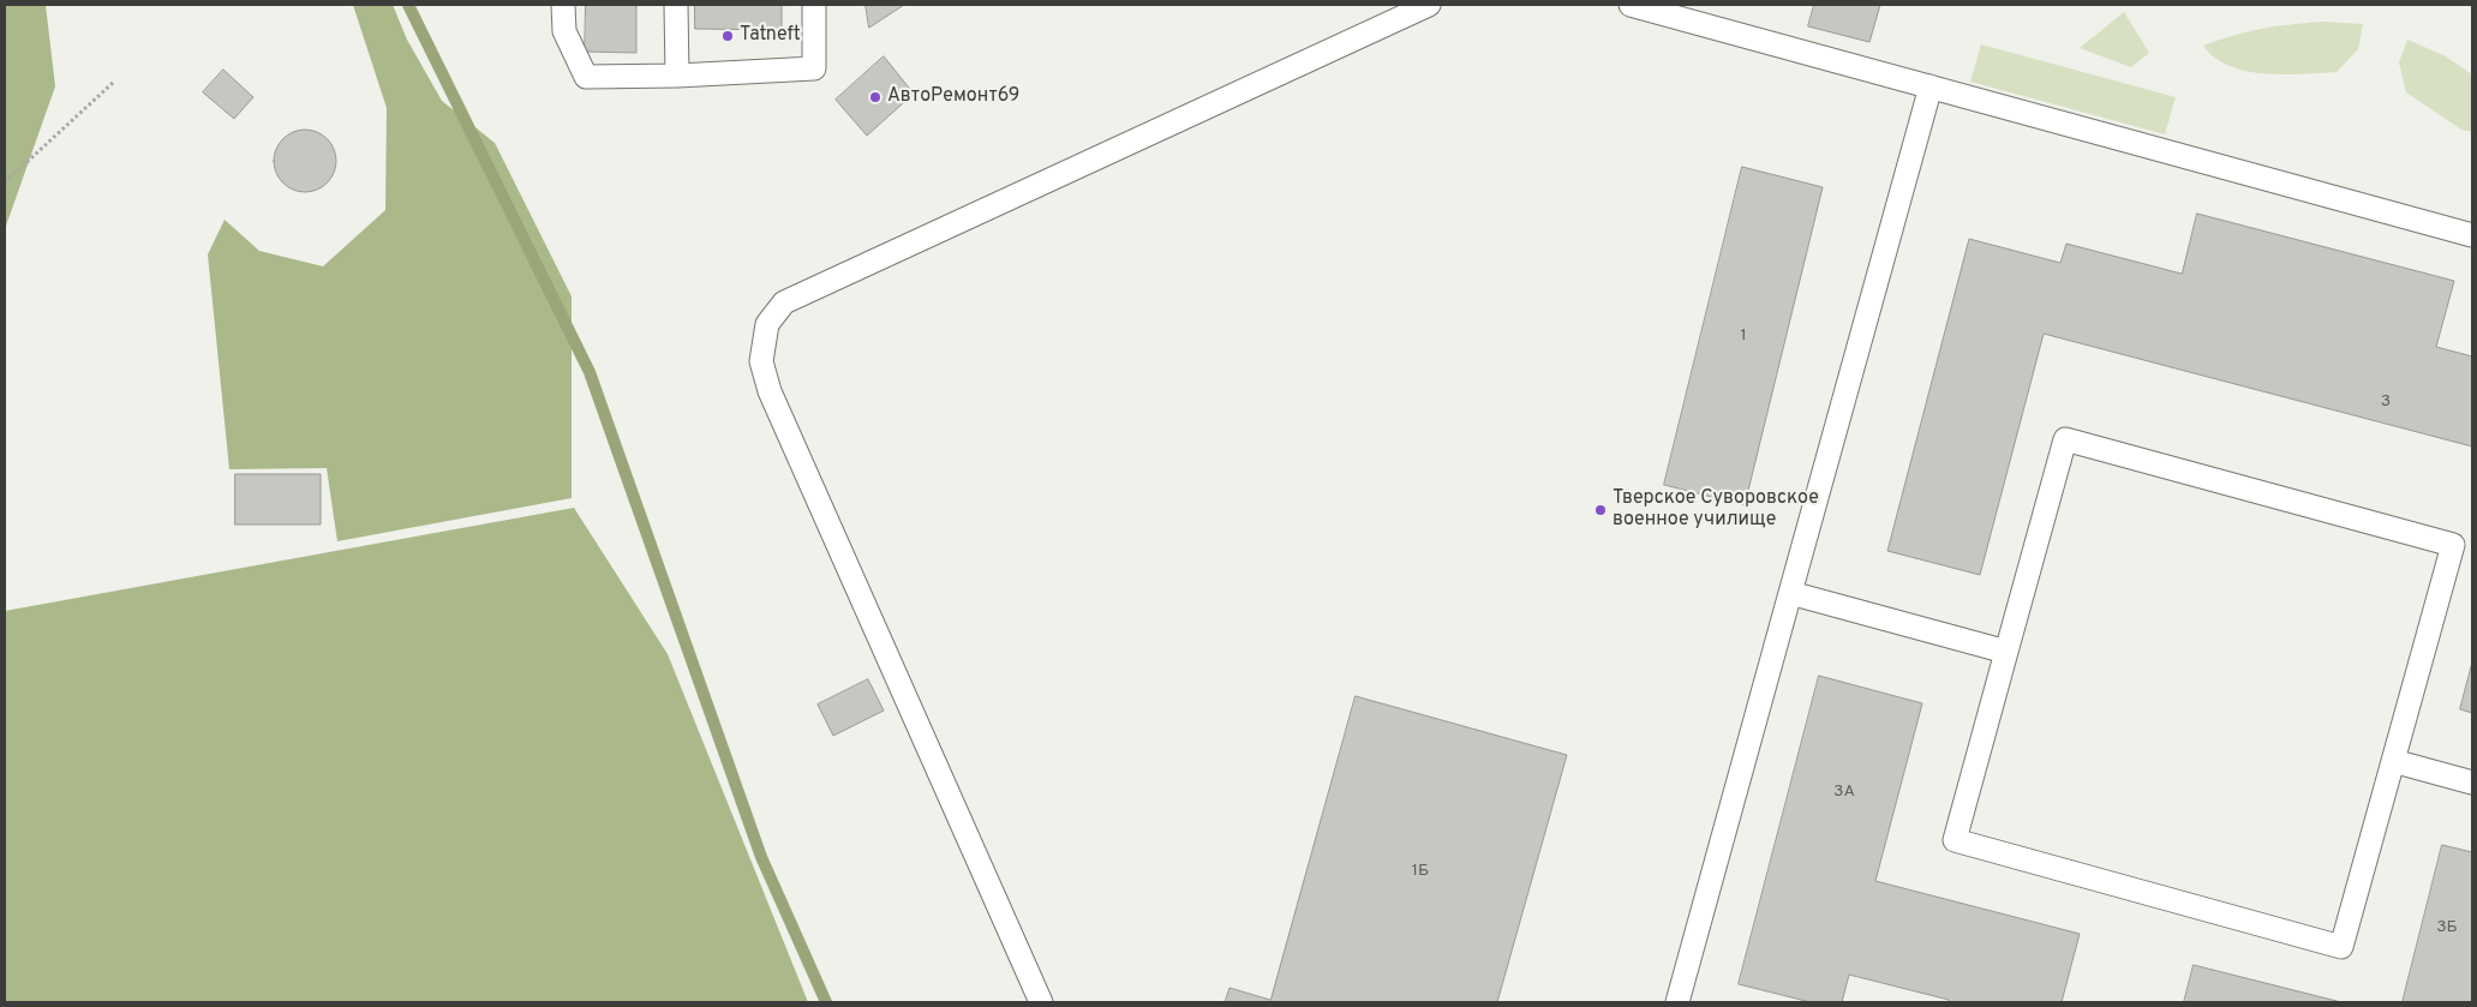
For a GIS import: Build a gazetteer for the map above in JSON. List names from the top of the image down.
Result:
{
  "places": ["Tatneft", "АвтоРемонт69", "Тверское Суворовское военное училище"],
  "house_numbers": [
    "1",
    "3",
    "3А",
    "1Б",
    "3Б"
  ]
}
